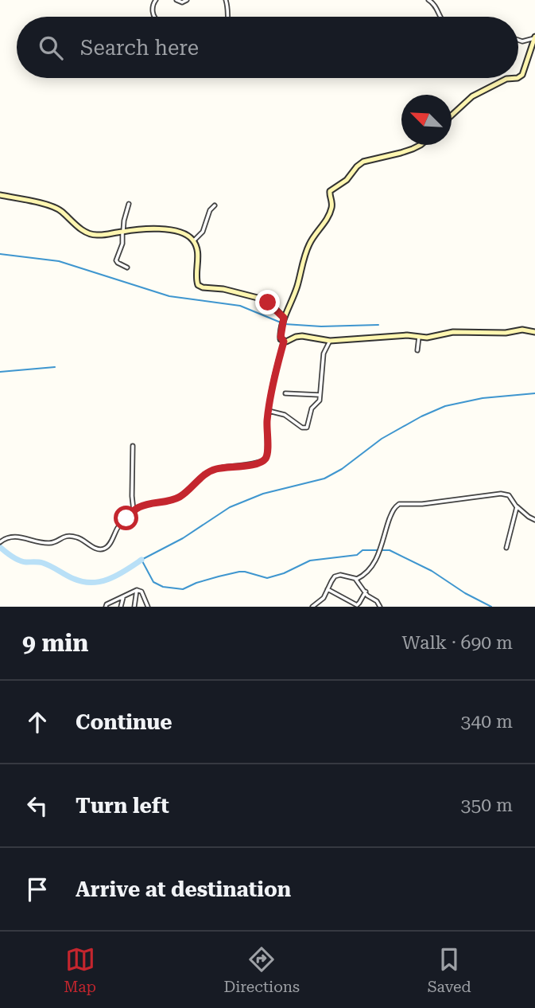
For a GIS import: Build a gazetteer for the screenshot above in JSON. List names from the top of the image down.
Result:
{
  "north": "top left",
  "page": {
    "search": "Search here",
    "heading": ["9 min", "Walk · 690 m"],
    "list": [
      ["Continue", "340 m"],
      ["Turn left", "350 m"],
      "Arrive at destination"
    ],
    "nav": ["Map", "Directions", "Saved"]
  }
}
